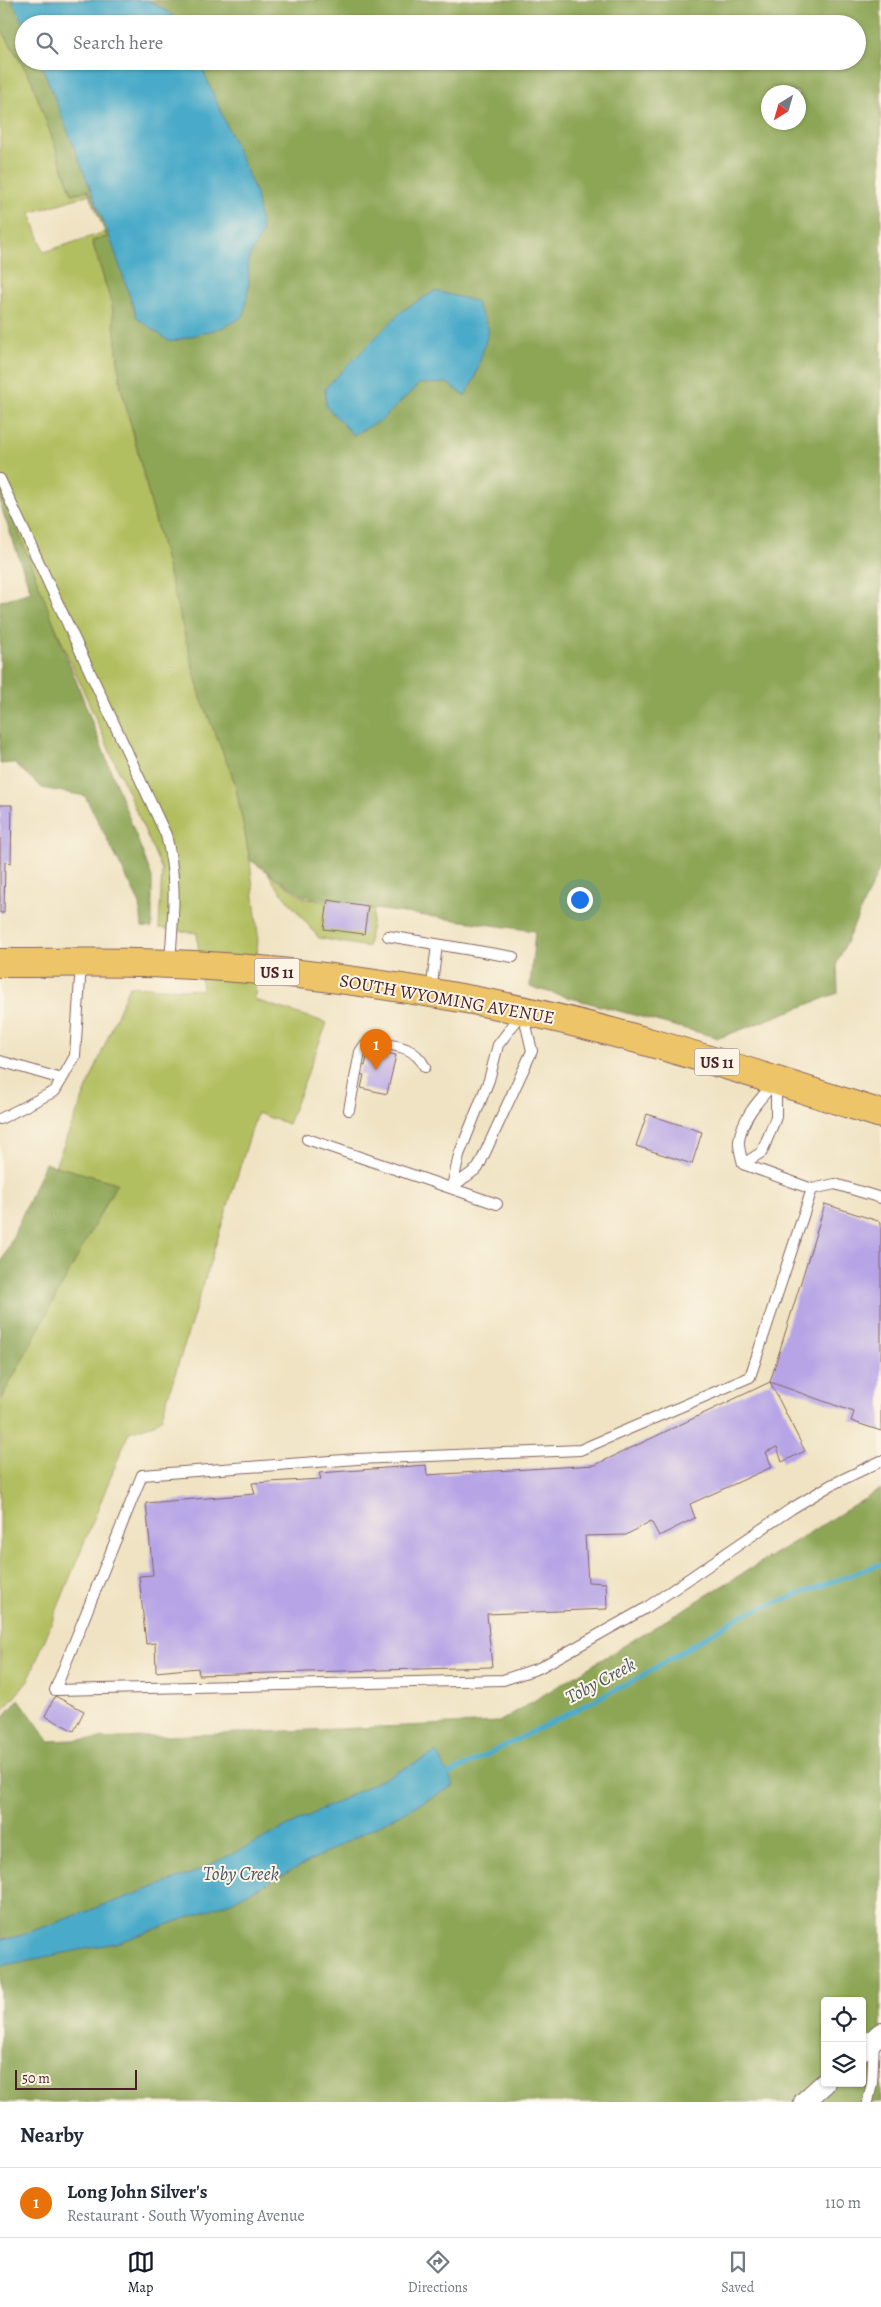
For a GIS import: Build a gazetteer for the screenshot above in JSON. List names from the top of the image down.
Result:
{
  "streets": {
    "main road": ["US 11", "SOUTH WYOMING AVENUE"]
  },
  "water": ["Toby Creek"],
  "scale_bar": "50 m",
  "north": "bottom left",
  "page": {
    "search": "Search here",
    "pins": "1",
    "scale": "50 m",
    "heading": "Nearby",
    "list": [
      {
        "mark": "1",
        "name": "Long John Silver's",
        "note": "Restaurant · South Wyoming Avenue",
        "value": "110 m"
      }
    ],
    "nav": ["Map", "Directions", "Saved"]
  }
}
